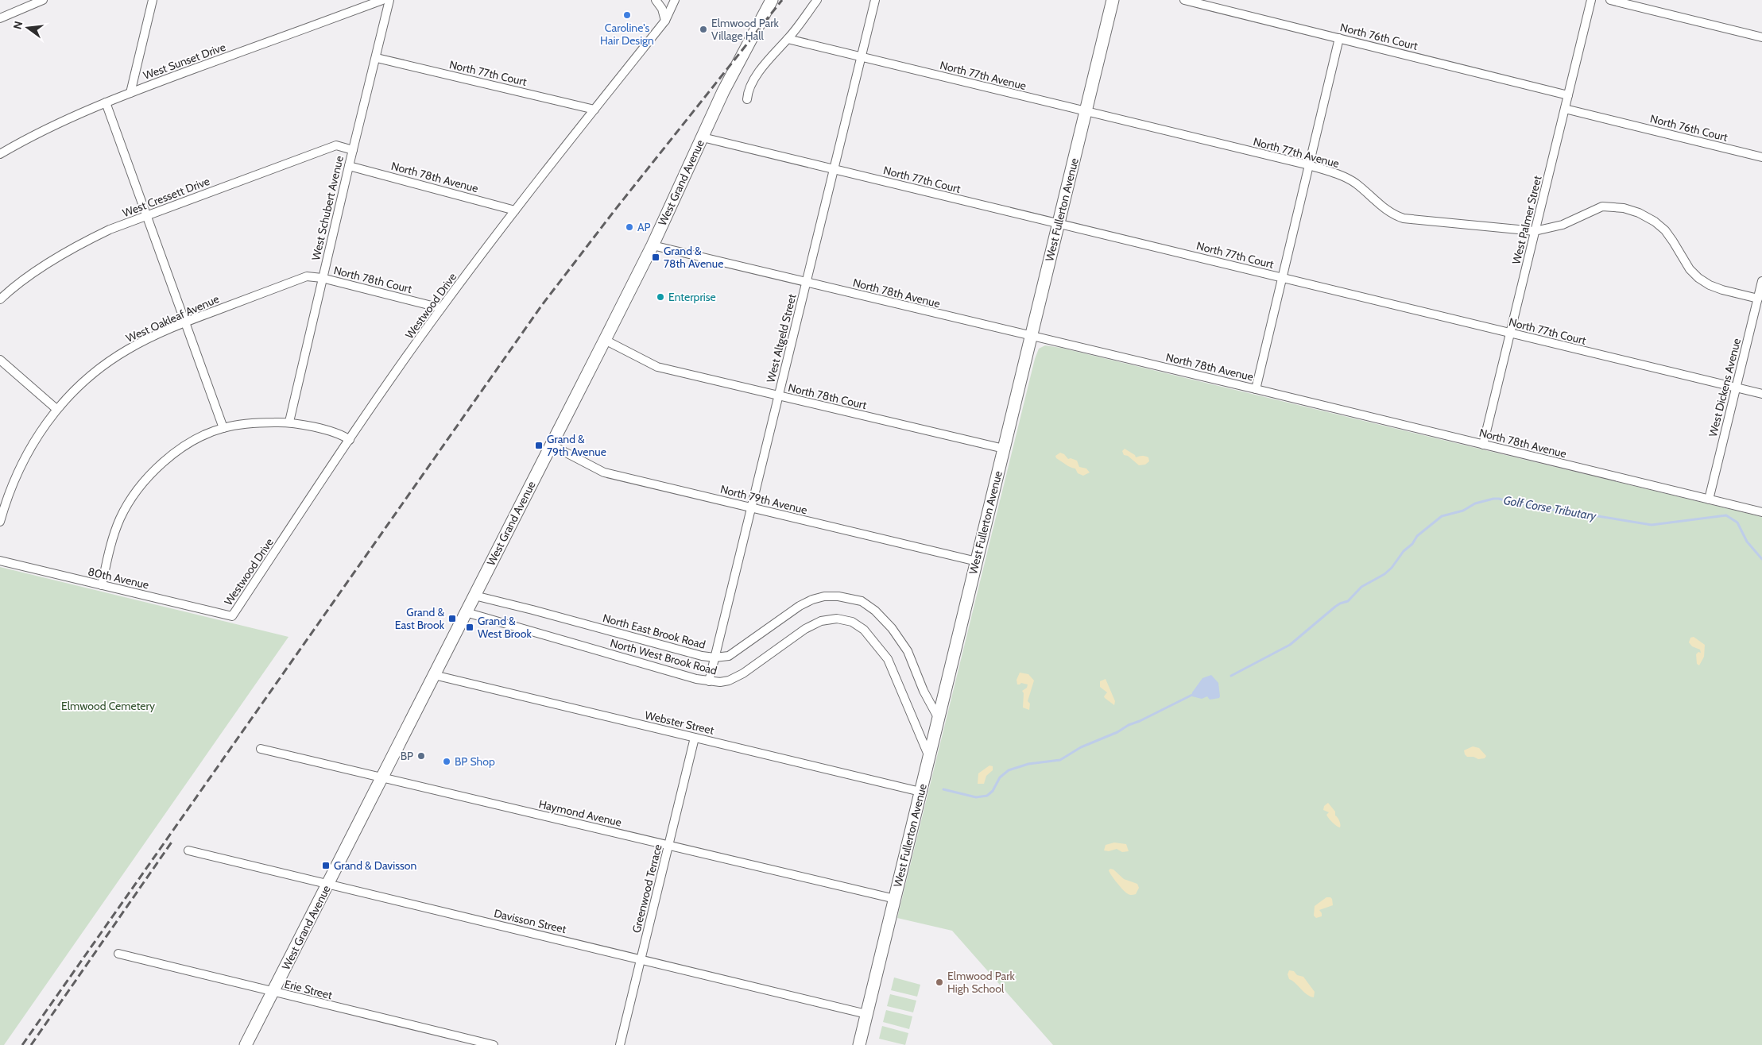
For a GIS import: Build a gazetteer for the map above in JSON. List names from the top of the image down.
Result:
{
  "streets": {
    "main road": ["West Grand Avenue", "West Fullerton Avenue"],
    "street": [
      "North 76th Court",
      "West Sunset Drive",
      "North 77th Court",
      "North 77th Avenue",
      "North 78th Avenue",
      "West Cressett Drive",
      "West Schubert Avenue",
      "West Palmer Street",
      "North 78th Court",
      "Westwood Drive",
      "West Oakleaf Avenue",
      "West Altgeld Street",
      "West Dickens Avenue",
      "North 79th Avenue",
      "80th Avenue",
      "North East Brook Road",
      "North West Brook Road",
      "Webster Street",
      "Haymond Avenue",
      "Greenwood Terrace",
      "Davisson Street",
      "Erie Street"
    ]
  },
  "crossings": [
    ["North 76th Court", "West Palmer Street"],
    ["North 77th Court", "West Grand Avenue"],
    ["North 77th Court", "West Schubert Avenue"],
    ["North 77th Court", "West Fullerton Avenue"],
    ["North 77th Court", "West Palmer Street"],
    ["North 77th Court", "Westwood Drive"],
    ["North 77th Court", "West Altgeld Street"],
    ["North 77th Court", "West Dickens Avenue"],
    ["North 77th Avenue", "West Fullerton Avenue"],
    ["North 77th Avenue", "West Palmer Street"],
    ["North 77th Avenue", "West Altgeld Street"],
    ["North 77th Avenue", "West Dickens Avenue"],
    ["North 78th Avenue", "West Grand Avenue"],
    ["North 78th Avenue", "West Schubert Avenue"],
    ["North 78th Avenue", "West Fullerton Avenue"],
    ["North 78th Avenue", "West Palmer Street"],
    ["North 78th Avenue", "Westwood Drive"],
    ["North 78th Avenue", "West Altgeld Street"],
    ["North 78th Avenue", "West Dickens Avenue"],
    ["West Grand Avenue", "North 78th Court"],
    ["West Grand Avenue", "North 79th Avenue"],
    ["West Grand Avenue", "North East Brook Road"],
    ["West Grand Avenue", "North West Brook Road"],
    ["West Grand Avenue", "Webster Street"],
    ["West Grand Avenue", "Haymond Avenue"],
    ["West Grand Avenue", "Davisson Street"],
    ["West Grand Avenue", "Erie Street"],
    ["West Cressett Drive", "West Schubert Avenue"],
    ["West Schubert Avenue", "North 78th Court"],
    ["West Schubert Avenue", "West Oakleaf Avenue"],
    ["West Fullerton Avenue", "North 78th Court"],
    ["West Fullerton Avenue", "North 79th Avenue"],
    ["West Fullerton Avenue", "North East Brook Road"],
    ["West Fullerton Avenue", "North West Brook Road"],
    ["West Fullerton Avenue", "Webster Street"],
    ["West Fullerton Avenue", "Haymond Avenue"],
    ["West Fullerton Avenue", "Davisson Street"],
    ["North 78th Court", "Westwood Drive"],
    ["North 78th Court", "West Oakleaf Avenue"],
    ["North 78th Court", "West Altgeld Street"],
    ["Westwood Drive", "80th Avenue"],
    ["West Altgeld Street", "North 79th Avenue"],
    ["West Altgeld Street", "North East Brook Road"],
    ["West Altgeld Street", "North West Brook Road"],
    ["Webster Street", "Greenwood Terrace"],
    ["Haymond Avenue", "Greenwood Terrace"],
    ["Greenwood Terrace", "Davisson Street"]
  ],
  "water": ["Golf Corse Tributary"],
  "parks": ["Elmwood Cemetery"],
  "places": {
    "other": [
      "Caroline's Hair Design",
      "Elmwood Park Village Hall",
      "AP",
      "Enterprise",
      "BP",
      "BP Shop",
      "Elmwood Park High School"
    ],
    "transit": [
      "Grand & 78th Avenue",
      "Grand & 79th Avenue",
      "Grand & East Brook",
      "Grand & West Brook",
      "Grand & Davisson"
    ]
  },
  "north": "left"
}
